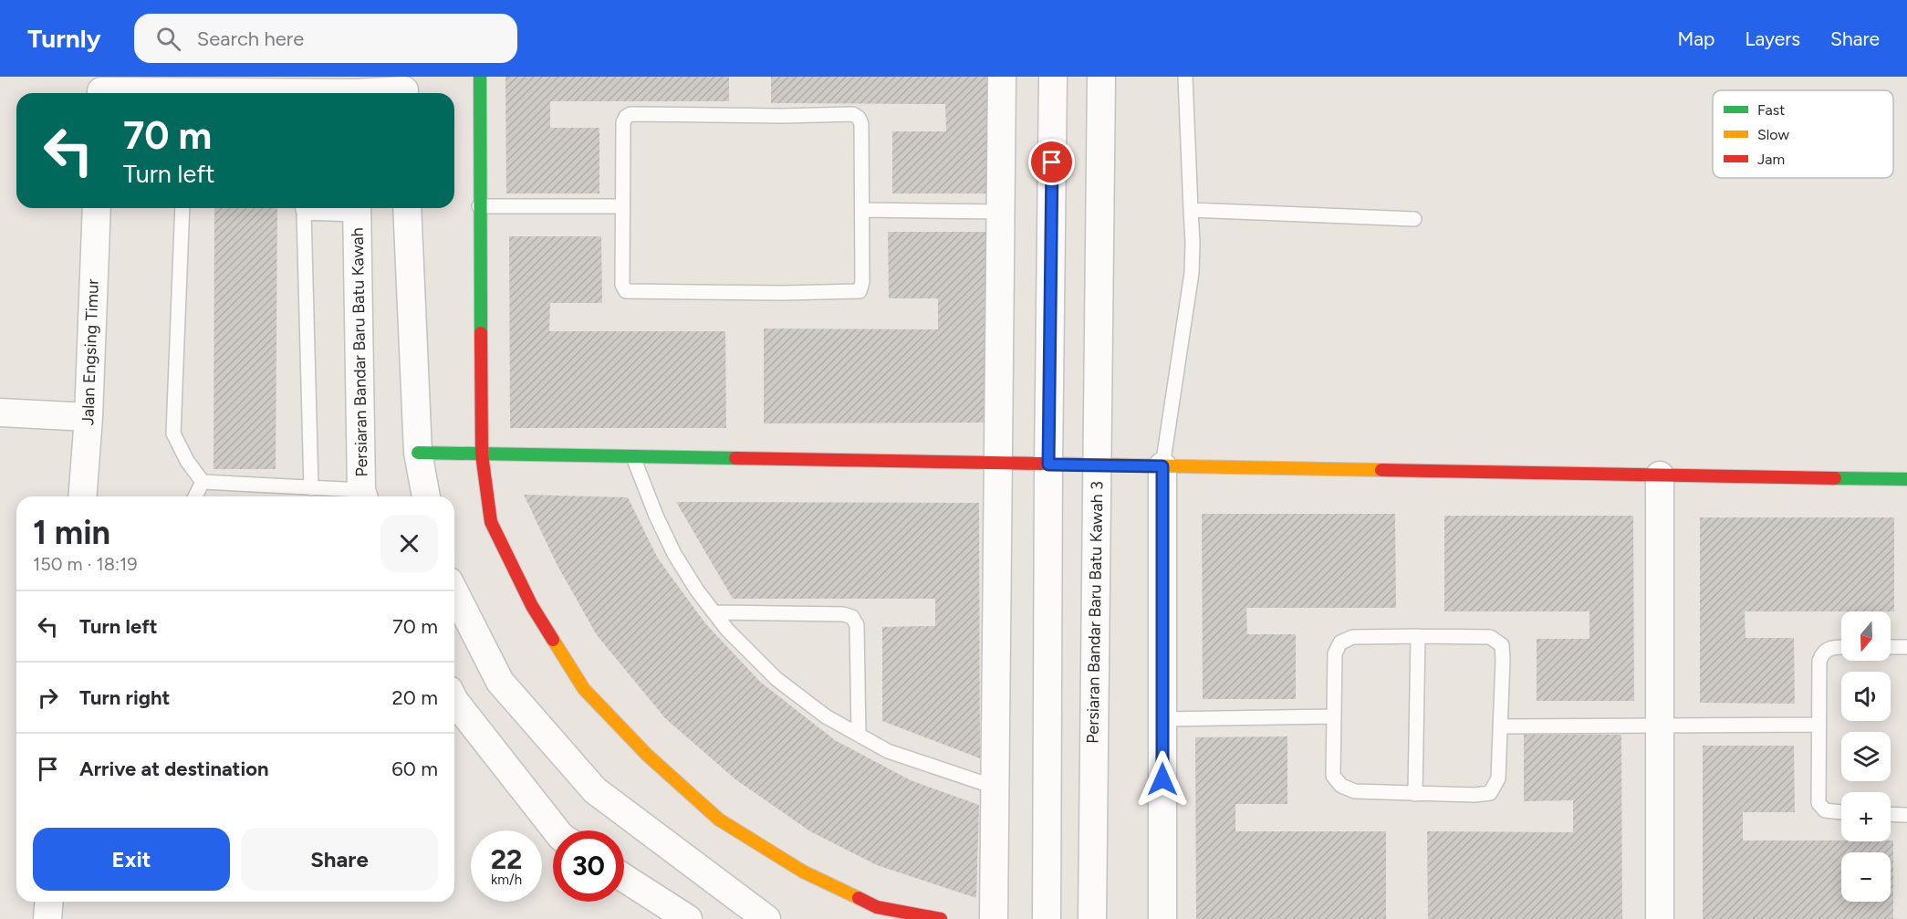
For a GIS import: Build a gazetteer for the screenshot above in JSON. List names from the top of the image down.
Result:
{
  "streets": {
    "street": ["Jalan Engsing Timur", "Persiaran Bandar Baru Batu Kawah", "Persiaran Bandar Baru Batu Kawah 3"]
  },
  "legend": ["Fast", "Slow", "Jam"],
  "north": "bottom",
  "page": {
    "header": "Turnly",
    "search": "Search here",
    "nav": ["Map", "Layers", "Share"],
    "turn": ["70 m", "Turn left"],
    "heading": ["1 min", "150 m · 18:19"],
    "list": [
      {
        "name": "Turn left",
        "value": "70 m"
      },
      {
        "name": "Turn right",
        "value": "20 m"
      },
      {
        "name": "Arrive at destination",
        "value": "60 m"
      }
    ],
    "map_buttons": ["+", "−"],
    "buttons": ["Exit", "Share"],
    "speed": "22 km/h",
    "limit": "30"
  }
}
